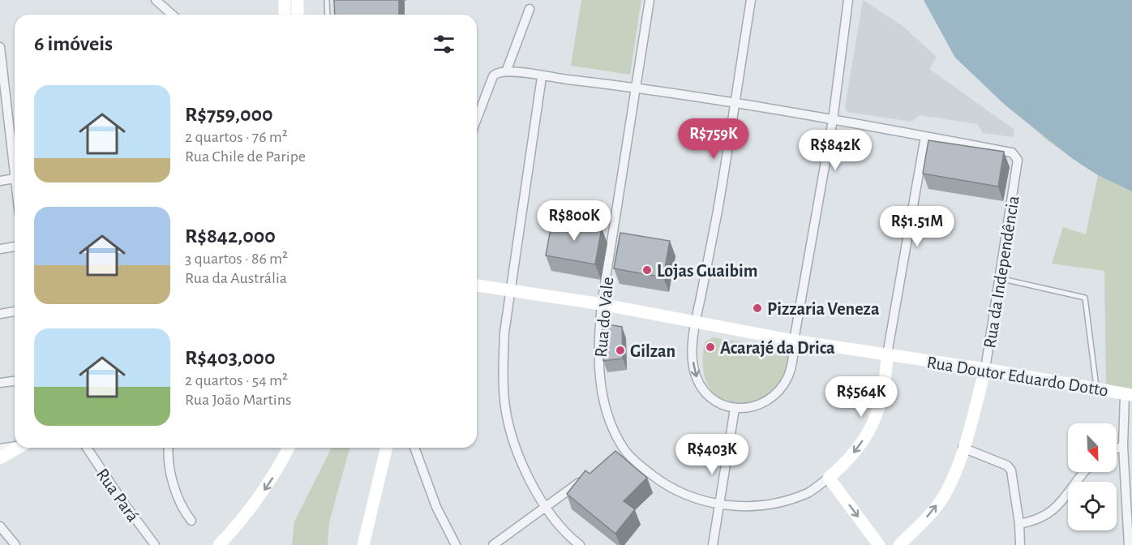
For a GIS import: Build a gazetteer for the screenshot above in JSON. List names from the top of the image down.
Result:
{
  "streets": {
    "main road": ["Rua da Independência", "Rua do Vale", "Rua Doutor Eduardo Dotto"],
    "street": ["Rua Pará"]
  },
  "crossings": [
    ["Rua da Independência", "Rua do Vale"],
    ["Rua da Independência", "Rua Doutor Eduardo Dotto"],
    ["Rua do Vale", "Rua Doutor Eduardo Dotto"]
  ],
  "places": [
    "Lojas Guaibim",
    "Pizzaria Veneza",
    "Acarajé da Drica",
    "Gilzan"
  ],
  "north": "bottom right",
  "page": {
    "heading": "6 imóveis",
    "list": [
      {
        "name": "R$759,000",
        "note": "2 quartos · 76 m² · Rua Chile de Paripe"
      },
      {
        "name": "R$842,000",
        "note": "3 quartos · 86 m² · Rua da Austrália"
      },
      {
        "name": "R$403,000",
        "note": "2 quartos · 54 m² · Rua João Martins"
      }
    ],
    "price": [
      "R$759K",
      "R$842K",
      "R$800K",
      "R$1.51M",
      "R$564K",
      "R$403K"
    ]
  }
}
